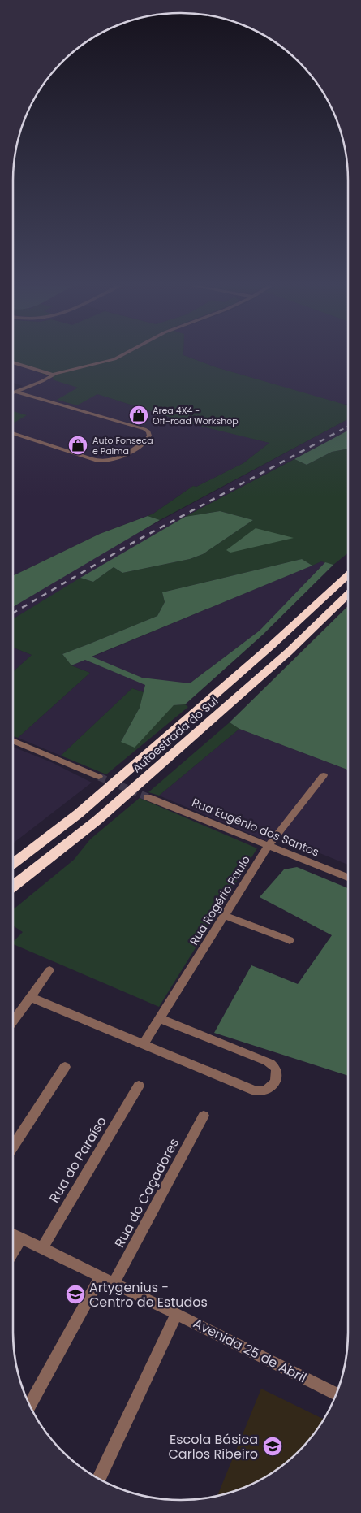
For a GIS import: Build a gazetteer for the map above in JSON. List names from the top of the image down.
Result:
{
  "streets": {
    "highway": ["Autoestrada do Sul"],
    "street": [
      "Rua Eugénio dos Santos",
      "Rua Rogério Paulo",
      "Rua do Paraíso",
      "Rua do Caçadores",
      "Avenida 25 de Abril"
    ]
  },
  "crossings": [
    ["Rua Eugénio dos Santos", "Rua Rogério Paulo"],
    ["Rua do Paraíso", "Avenida 25 de Abril"],
    ["Rua do Caçadores", "Avenida 25 de Abril"]
  ],
  "places": {
    "shop": ["Area 4X4 - Off-road Workshop", "Auto Fonseca e Palma"],
    "school or university": ["Artygenius - Centro de Estudos", "Escola Básica Carlos Ribeiro"]
  }
}
